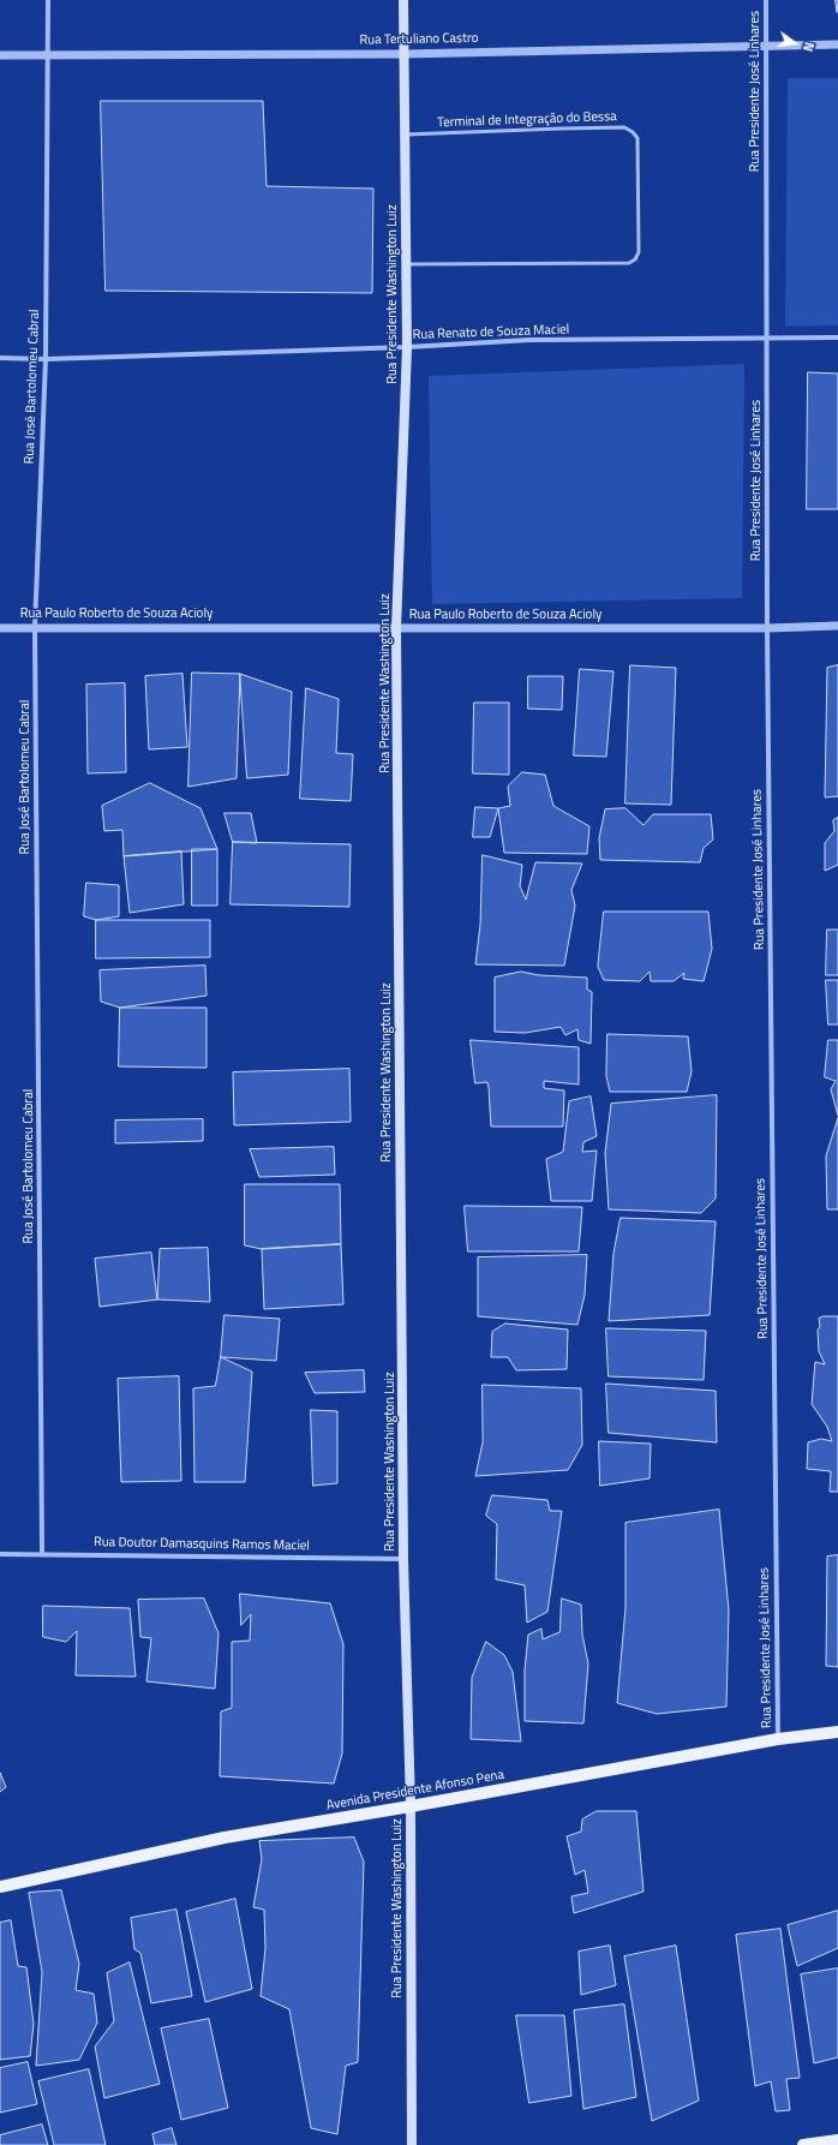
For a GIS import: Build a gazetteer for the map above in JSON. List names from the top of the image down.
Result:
{
  "streets": {
    "main road": ["Rua Presidente Washington Luiz", "Avenida Presidente Afonso Pena"],
    "street": [
      "Rua Tertuliano Castro",
      "Rua Presidente José Linhares",
      "Rua Renato de Souza Maciel",
      "Rua José Bartolomeu Cabral",
      "Rua Paulo Roberto de Souza Acioly",
      "Rua Doutor Damasquins Ramos Maciel"
    ],
    "lane": ["Terminal de Integração do Bessa"]
  },
  "crossings": [
    ["Rua Tertuliano Castro", "Rua Presidente José Linhares"],
    ["Rua Tertuliano Castro", "Rua Presidente Washington Luiz"],
    ["Rua Tertuliano Castro", "Rua José Bartolomeu Cabral"],
    ["Rua Presidente José Linhares", "Rua Renato de Souza Maciel"],
    ["Rua Presidente José Linhares", "Rua Paulo Roberto de Souza Acioly"],
    ["Rua Presidente José Linhares", "Avenida Presidente Afonso Pena"],
    ["Terminal de Integração do Bessa", "Rua Presidente Washington Luiz"],
    ["Rua Presidente Washington Luiz", "Rua Renato de Souza Maciel"],
    ["Rua Presidente Washington Luiz", "Rua Paulo Roberto de Souza Acioly"],
    ["Rua Presidente Washington Luiz", "Rua Doutor Damasquins Ramos Maciel"],
    ["Rua Presidente Washington Luiz", "Avenida Presidente Afonso Pena"],
    ["Rua Renato de Souza Maciel", "Rua José Bartolomeu Cabral"],
    ["Rua José Bartolomeu Cabral", "Rua Paulo Roberto de Souza Acioly"],
    ["Rua José Bartolomeu Cabral", "Rua Doutor Damasquins Ramos Maciel"]
  ],
  "north": "right"
}
